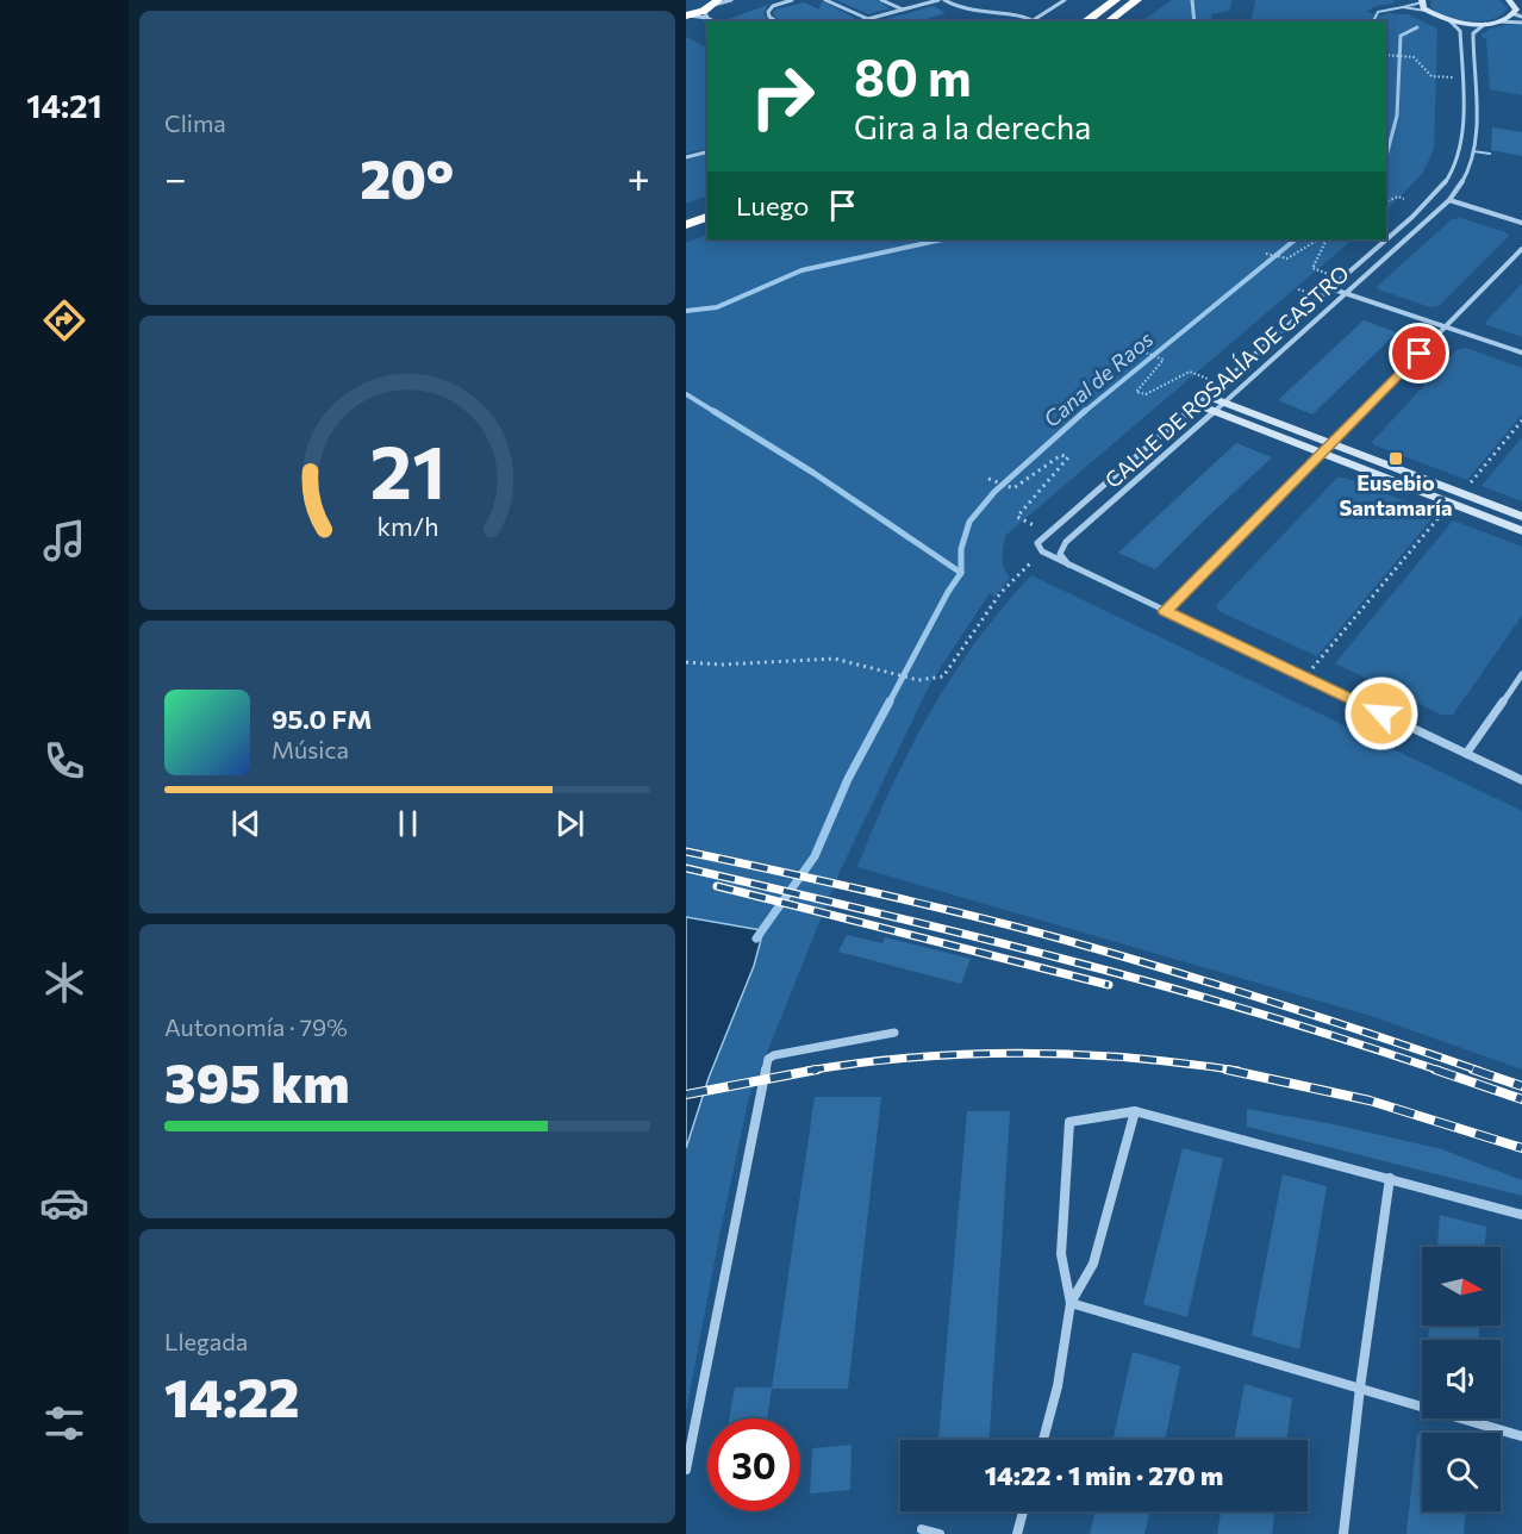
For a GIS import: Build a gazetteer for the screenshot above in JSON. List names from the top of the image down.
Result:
{
  "streets": {
    "street": ["CALLE DE ROSALÍA DE CASTRO"]
  },
  "water": ["Canal de Raos"],
  "places": {
    "transit": ["Eusebio Santamaría"]
  },
  "north": "right",
  "page": {
    "tabs": "14:21",
    "tile": [
      "Clima",
      ["Autonomía · 79%", "395 km"],
      ["Llegada", "14:22"]
    ],
    "turn": ["80 m", "Gira a la derecha"],
    "heat": ["−", "20°", "+"],
    "then": "Luego",
    "song": ["95.0 FM", "Música"],
    "limit": "30",
    "trip": "14:22 · 1 min · 270 m",
    "gauge": ["21", "km/h"]
  }
}
